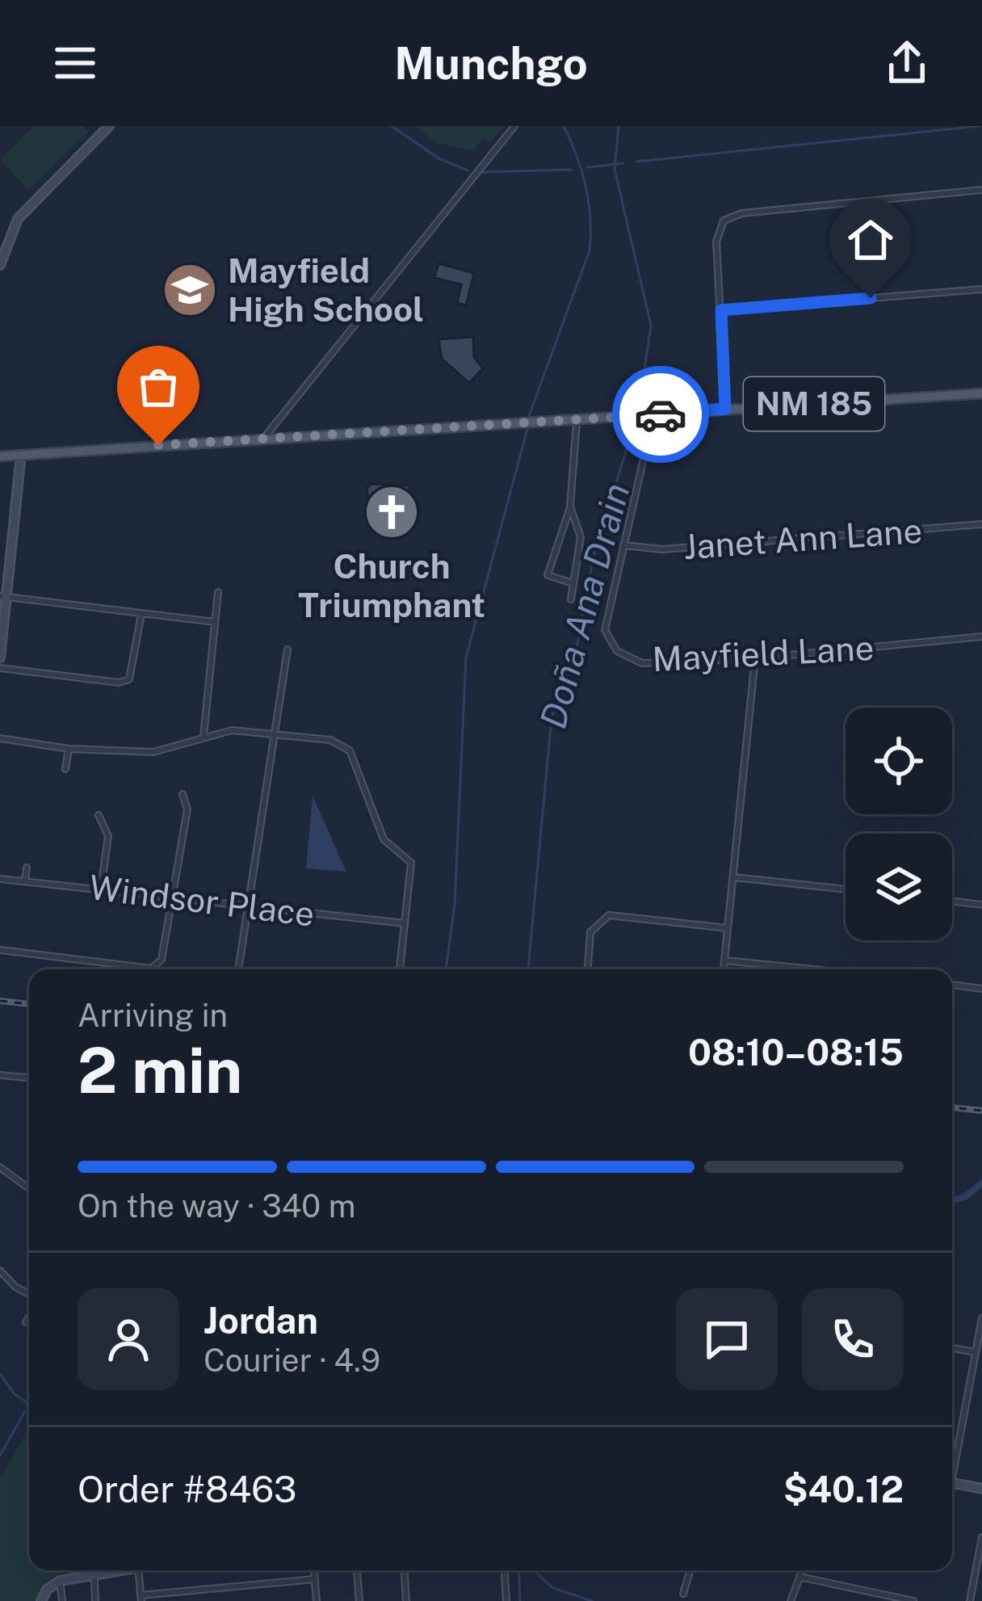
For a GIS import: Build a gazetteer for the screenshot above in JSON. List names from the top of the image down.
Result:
{
  "streets": {
    "main road": ["NM 185"],
    "street": ["Janet Ann Lane", "Mayfield Lane", "Windsor Place"]
  },
  "crossings": [
    ["NM 185", "Mayfield Lane"],
    ["Janet Ann Lane", "Mayfield Lane"]
  ],
  "water": ["Doña Ana Drain"],
  "places": {
    "school or university": ["Mayfield High School"],
    "church": ["Church Triumphant"]
  },
  "page": {
    "header": "Munchgo",
    "heading": ["2 min", "Arriving in", "08:10–08:15"],
    "panel": [
      "Jordan",
      "Courier · 4.9",
      "Order #8463",
      "$40.12"
    ],
    "bar": "On the way · 340 m"
  }
}
